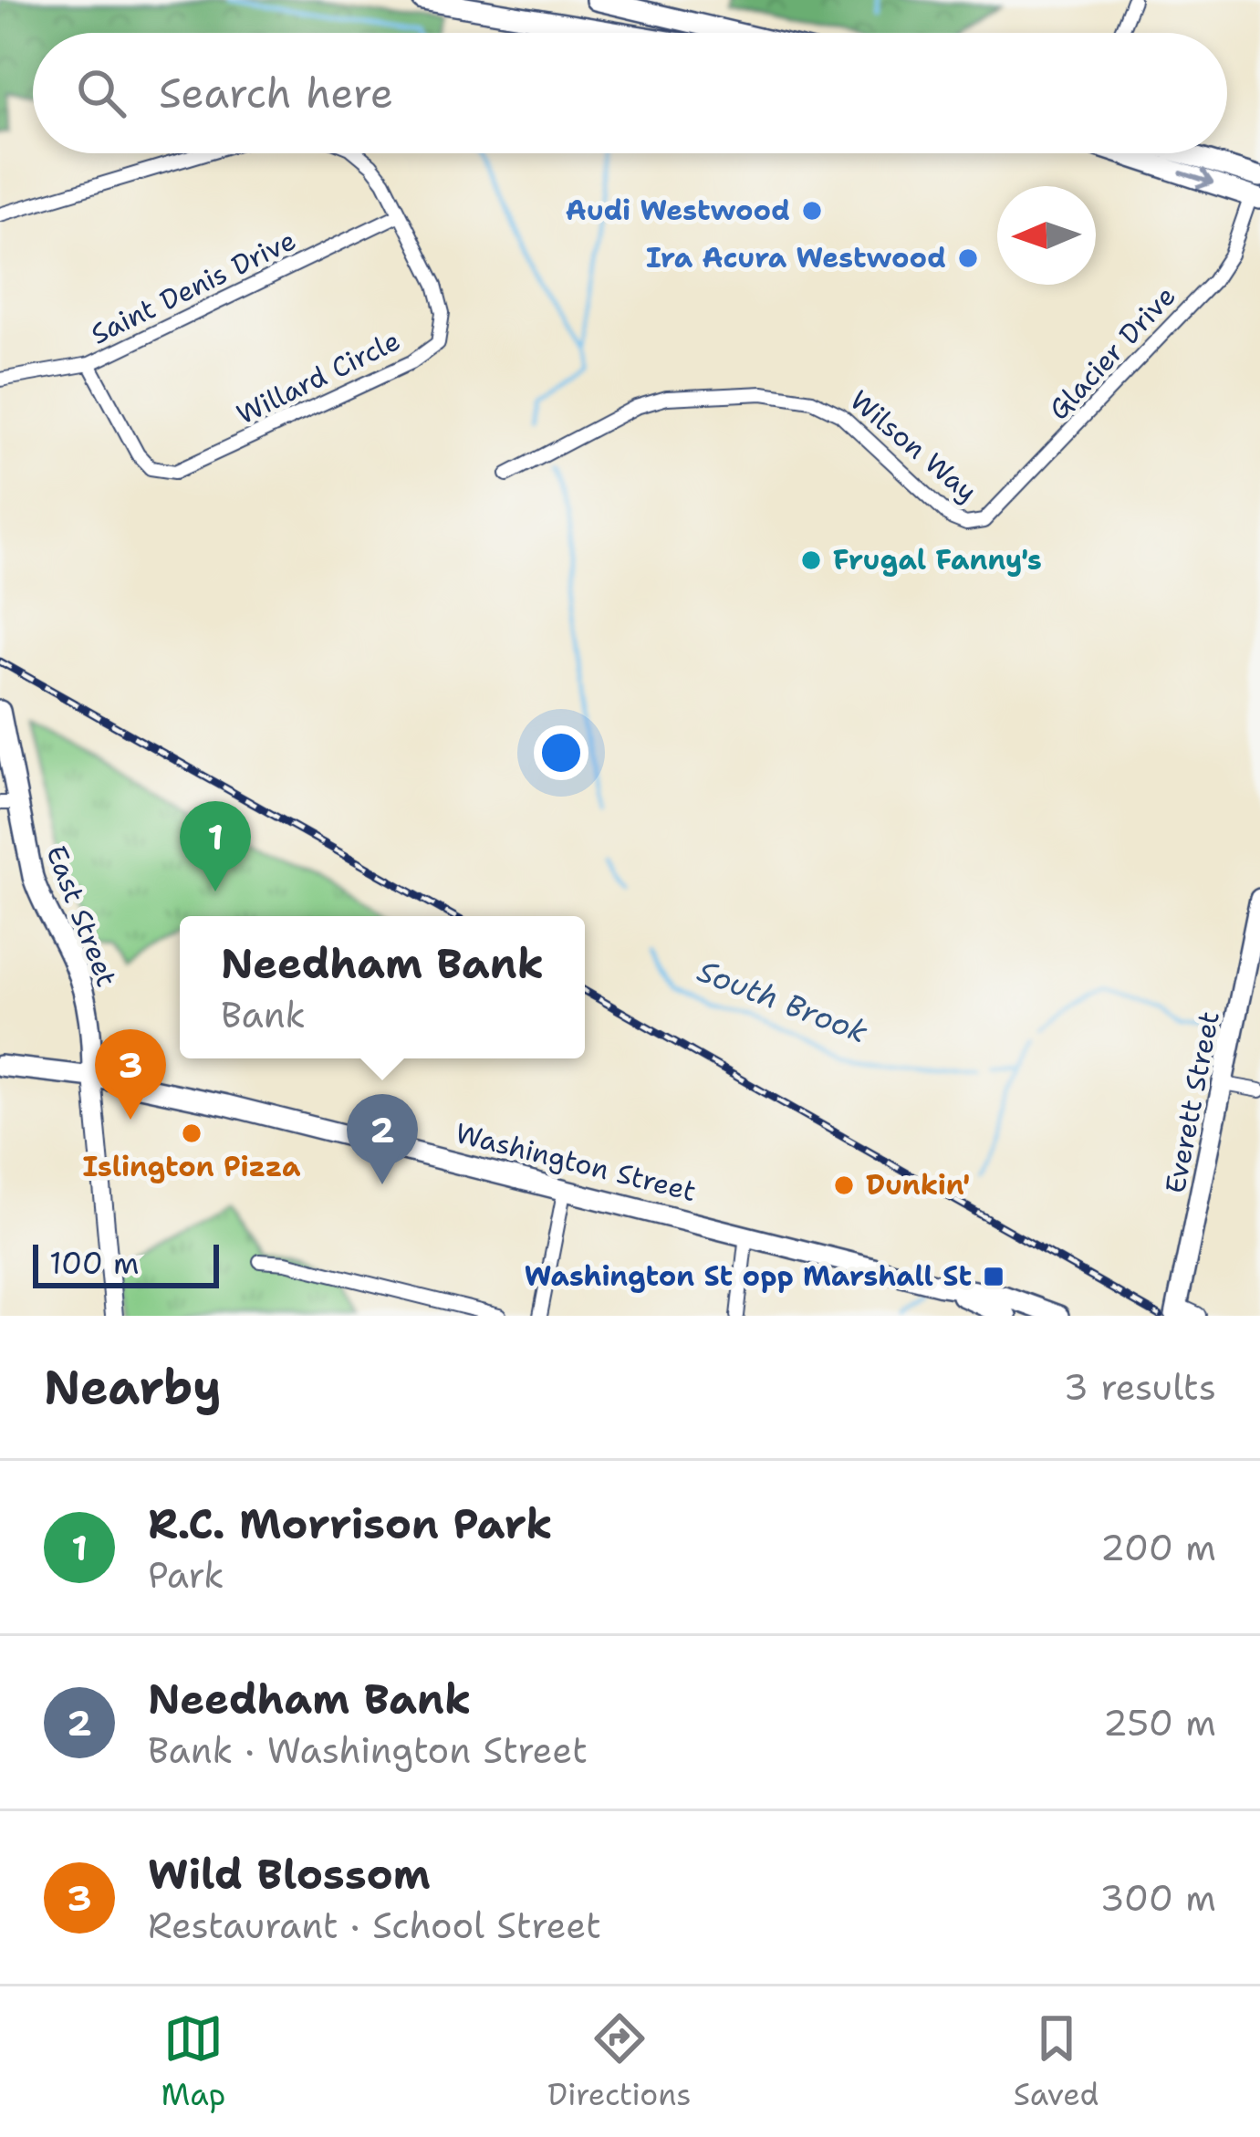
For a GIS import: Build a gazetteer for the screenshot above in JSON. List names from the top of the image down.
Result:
{
  "streets": {
    "main road": ["East Street", "Everett Street", "Washington Street"],
    "street": [
      "Saint Denis Drive",
      "Glacier Drive",
      "Willard Circle",
      "Wilson Way"
    ]
  },
  "crossings": [
    ["Saint Denis Drive", "Willard Circle"],
    ["Glacier Drive", "Wilson Way"],
    ["East Street", "Washington Street"]
  ],
  "water": ["South Brook"],
  "places": {
    "other": [
      "Audi Westwood",
      "Ira Acura Westwood",
      "Frugal Fanny's",
      "Islington Pizza",
      "Dunkin'"
    ],
    "transit": ["Washington St opp Marshall St"]
  },
  "scale_bar": "100 m",
  "north": "left",
  "page": {
    "search": "Search here",
    "pins": ["1", "3", "2"],
    "popup": ["Needham Bank", "Bank"],
    "scale": "100 m",
    "heading": ["Nearby", "3 results"],
    "list": [
      {
        "mark": "1",
        "name": "R.C. Morrison Park",
        "note": "Park",
        "value": "200 m"
      },
      {
        "mark": "2",
        "name": "Needham Bank",
        "note": "Bank · Washington Street",
        "value": "250 m"
      },
      {
        "mark": "3",
        "name": "Wild Blossom",
        "note": "Restaurant · School Street",
        "value": "300 m"
      }
    ],
    "nav": ["Map", "Directions", "Saved"]
  }
}
